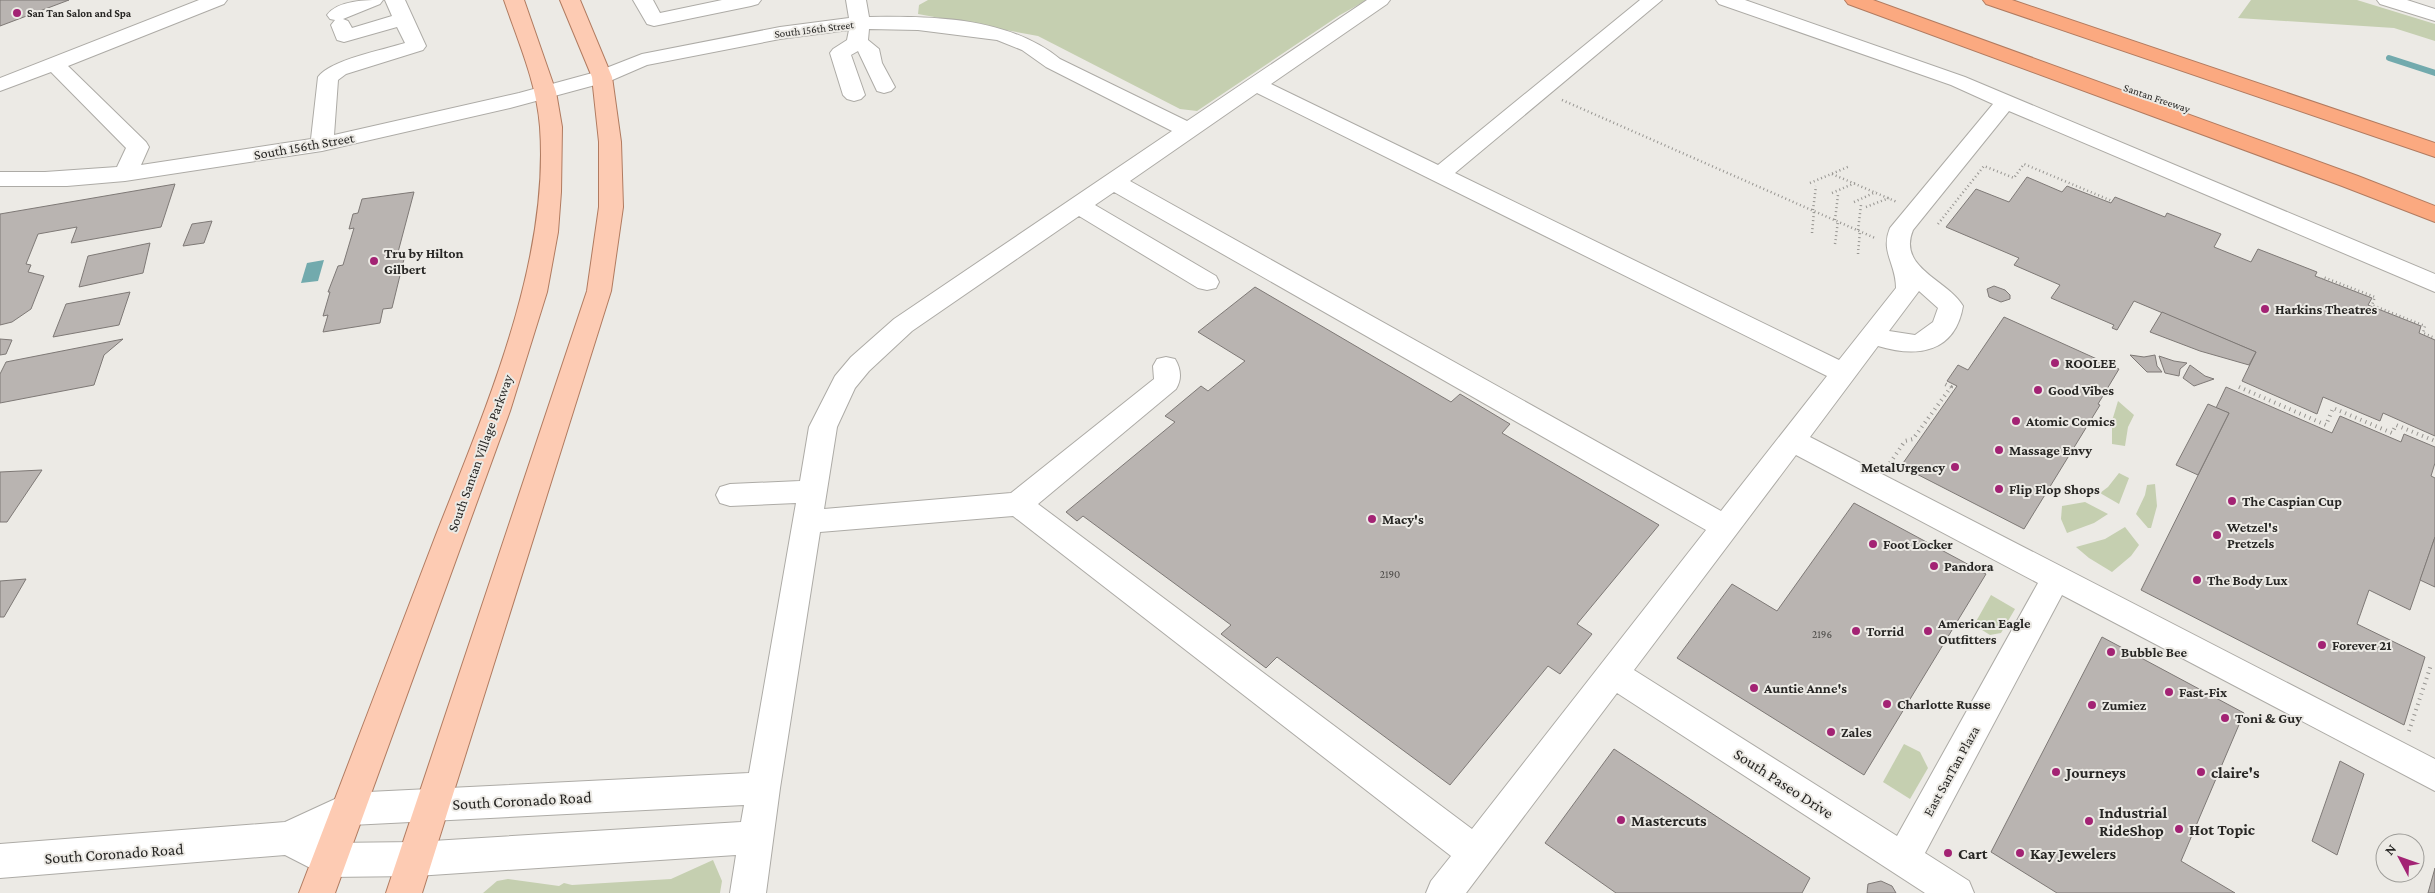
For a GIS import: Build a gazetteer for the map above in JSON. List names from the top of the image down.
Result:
{
  "streets": {
    "highway": ["Santan Freeway"],
    "main road": ["South Santan Village Parkway"],
    "street": [
      "South 156th Street",
      "East SanTan Plaza",
      "South Paseo Drive",
      "South Coronado Road"
    ]
  },
  "crossings": [
    ["South 156th Street", "South Santan Village Parkway"],
    ["South Santan Village Parkway", "South Coronado Road"],
    ["East SanTan Plaza", "South Paseo Drive"]
  ],
  "places": [
    "San Tan Salon and Spa",
    "Tru by Hilton Gilbert",
    "Harkins Theatres",
    "ROOLEE",
    "Good Vibes",
    "Atomic Comics",
    "Massage Envy",
    "MetalUrgency",
    "Flip Flop Shops",
    "The Caspian Cup",
    "Macy's",
    "Wetzel's Pretzels",
    "Foot Locker",
    "Pandora",
    "The Body Lux",
    "Torrid",
    "American Eagle Outfitters",
    "Forever 21",
    "Bubble Bee",
    "Auntie Anne's",
    "Fast-Fix",
    "Charlotte Russe",
    "Zumiez",
    "Toni & Guy",
    "Zales",
    "Journeys",
    "claire's",
    "Mastercuts",
    "Industrial RideShop",
    "Hot Topic",
    "Cart",
    "Kay Jewelers"
  ],
  "house_numbers": ["2190", "2196"],
  "north": "top left"
}
